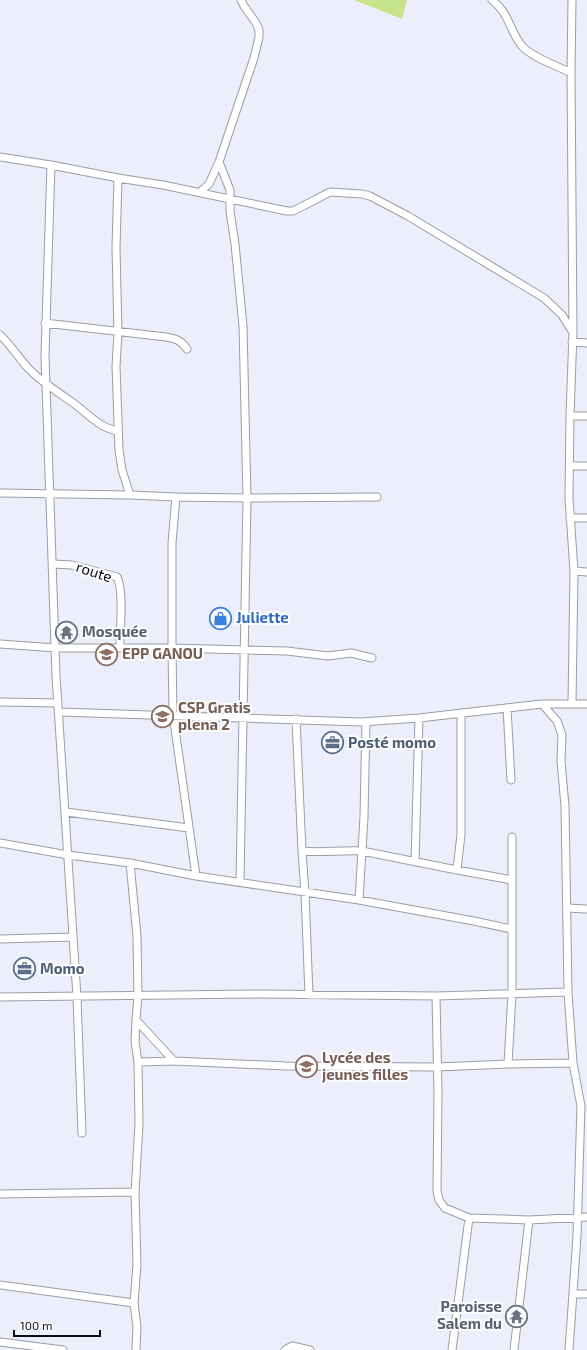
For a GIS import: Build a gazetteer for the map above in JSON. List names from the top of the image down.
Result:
{
  "streets": {
    "street": ["route"]
  },
  "places": {
    "shop": ["Juliette"],
    "temple": ["Mosquée", "Paroisse Salem du"],
    "school or university": ["EPP GANOU", "CSP Gratis plena 2", "Lycée des jeunes filles"],
    "office": ["Posté momo", "Momo"]
  },
  "scale_bar": "100 m"
}
